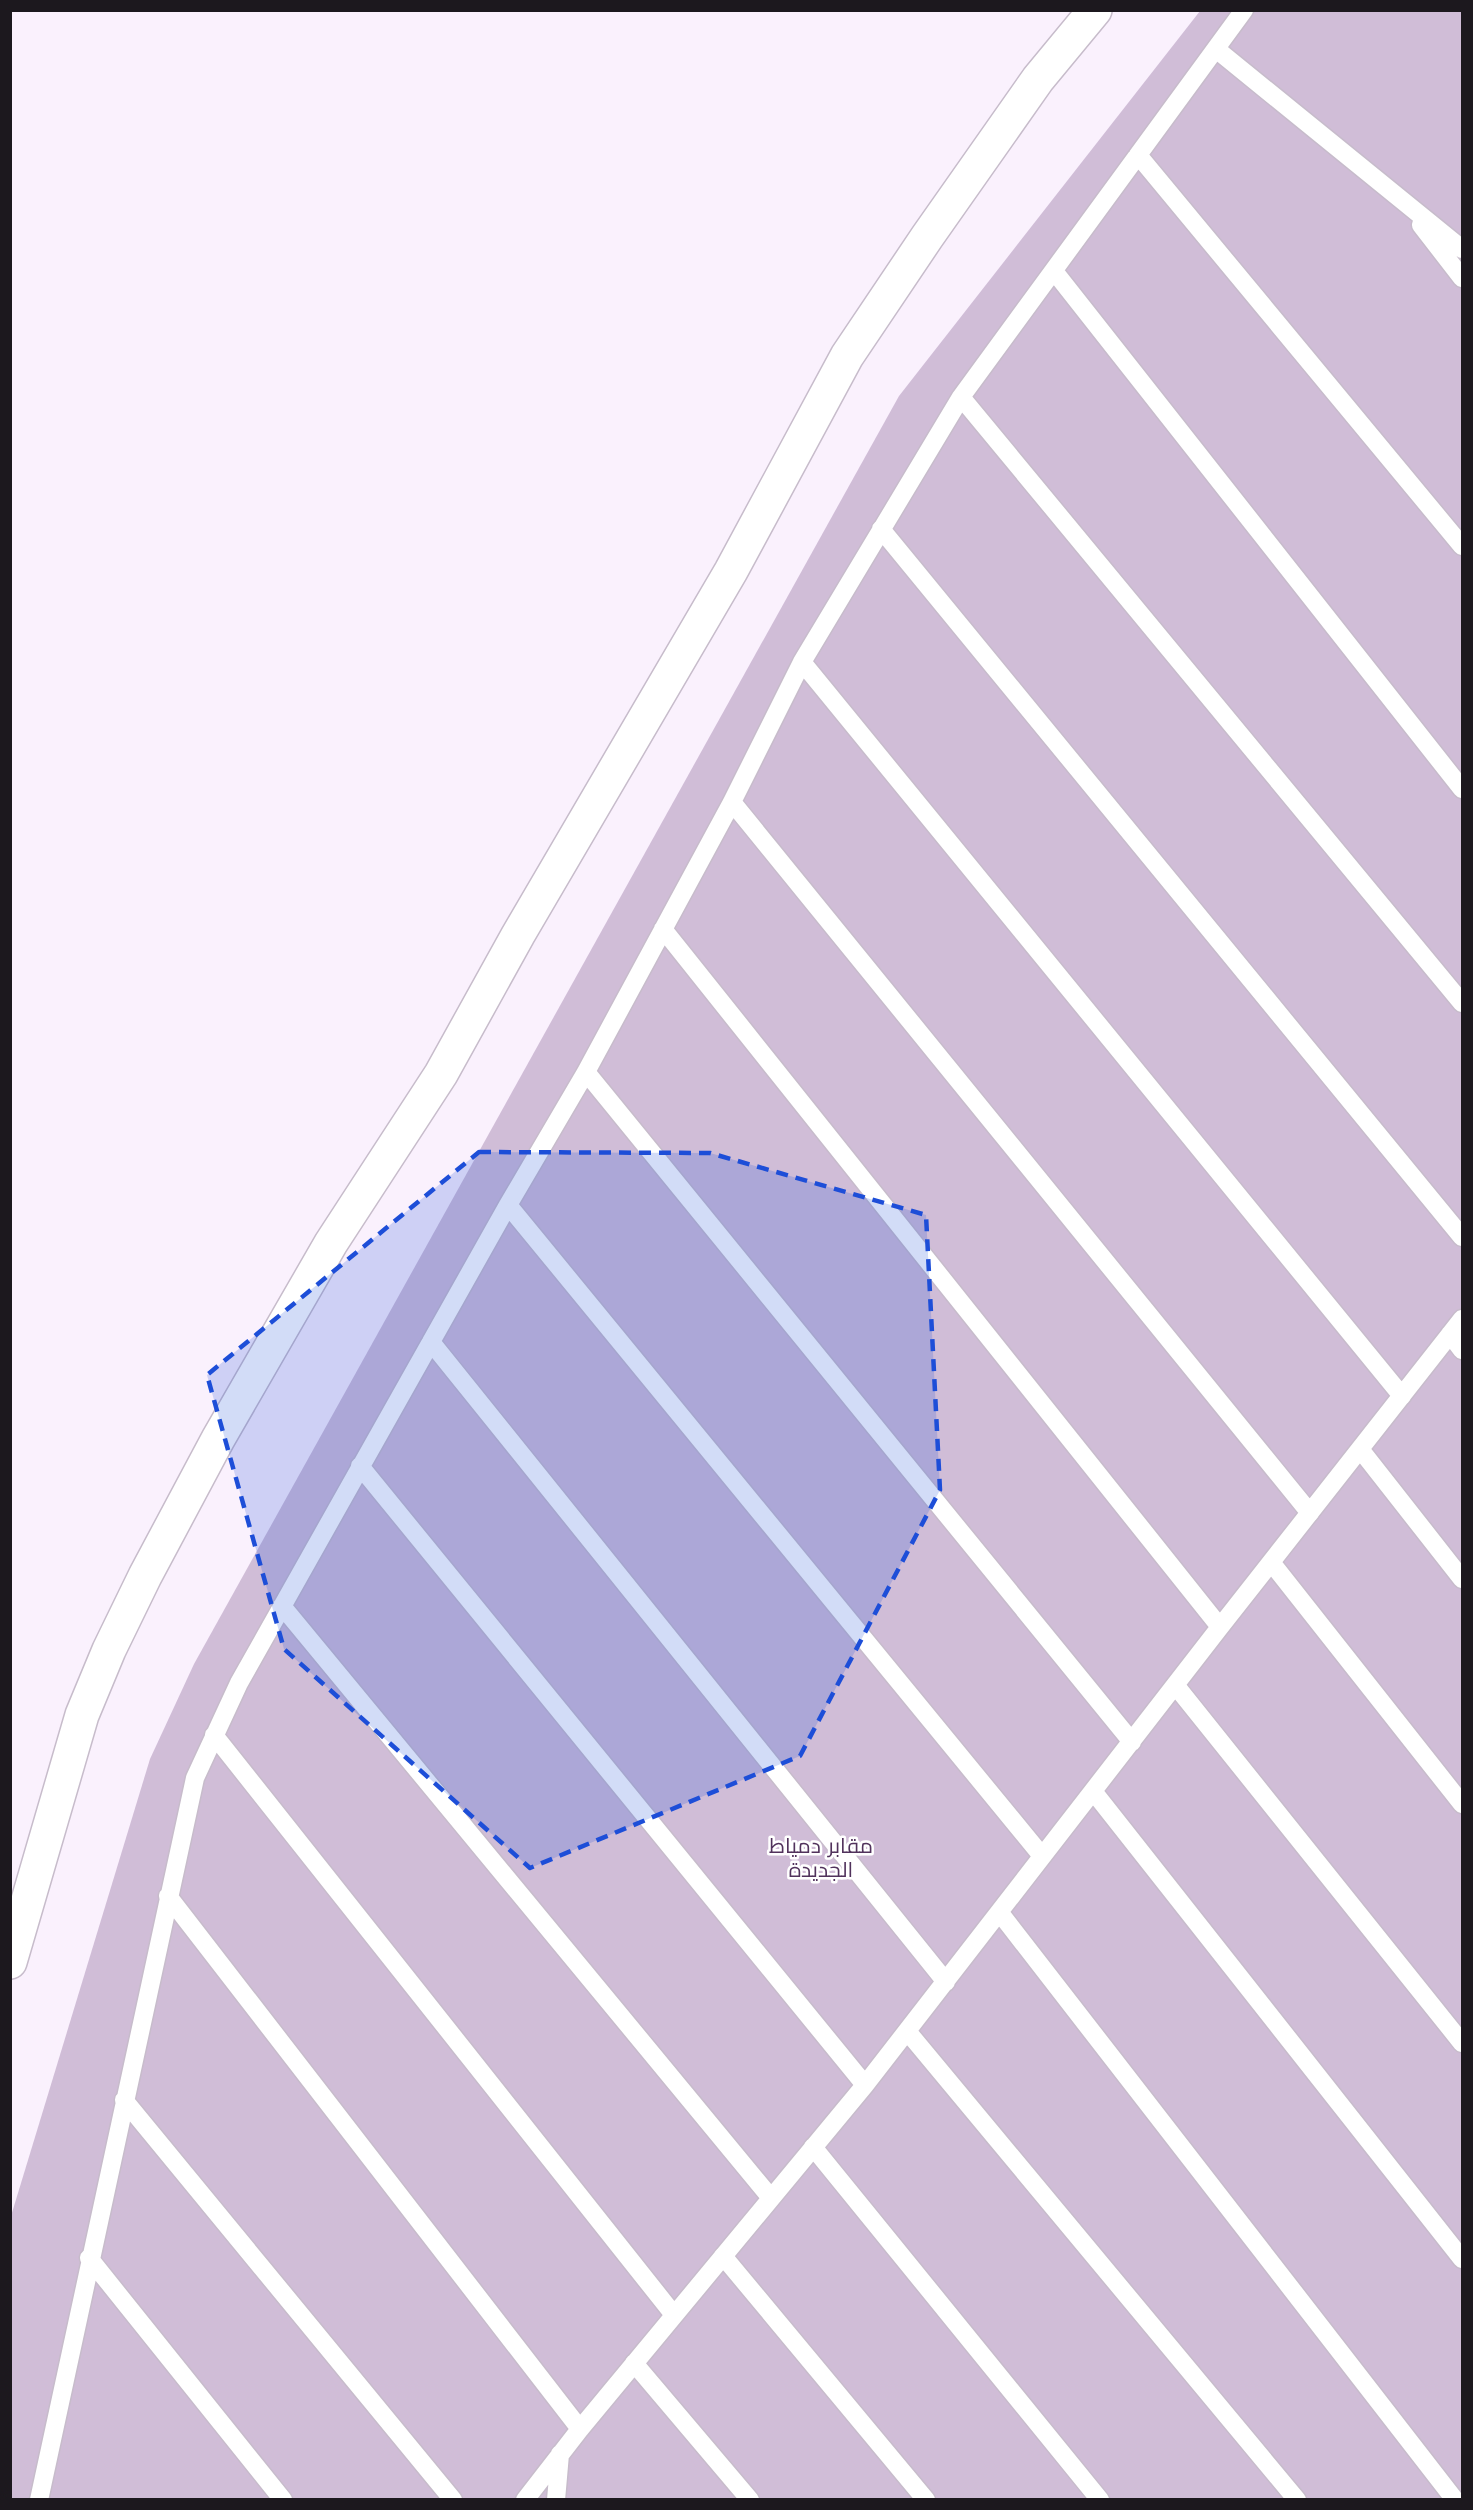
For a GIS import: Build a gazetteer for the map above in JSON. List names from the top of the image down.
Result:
{
  "parks": ["مقابر دمياط الجديدة"]
}
